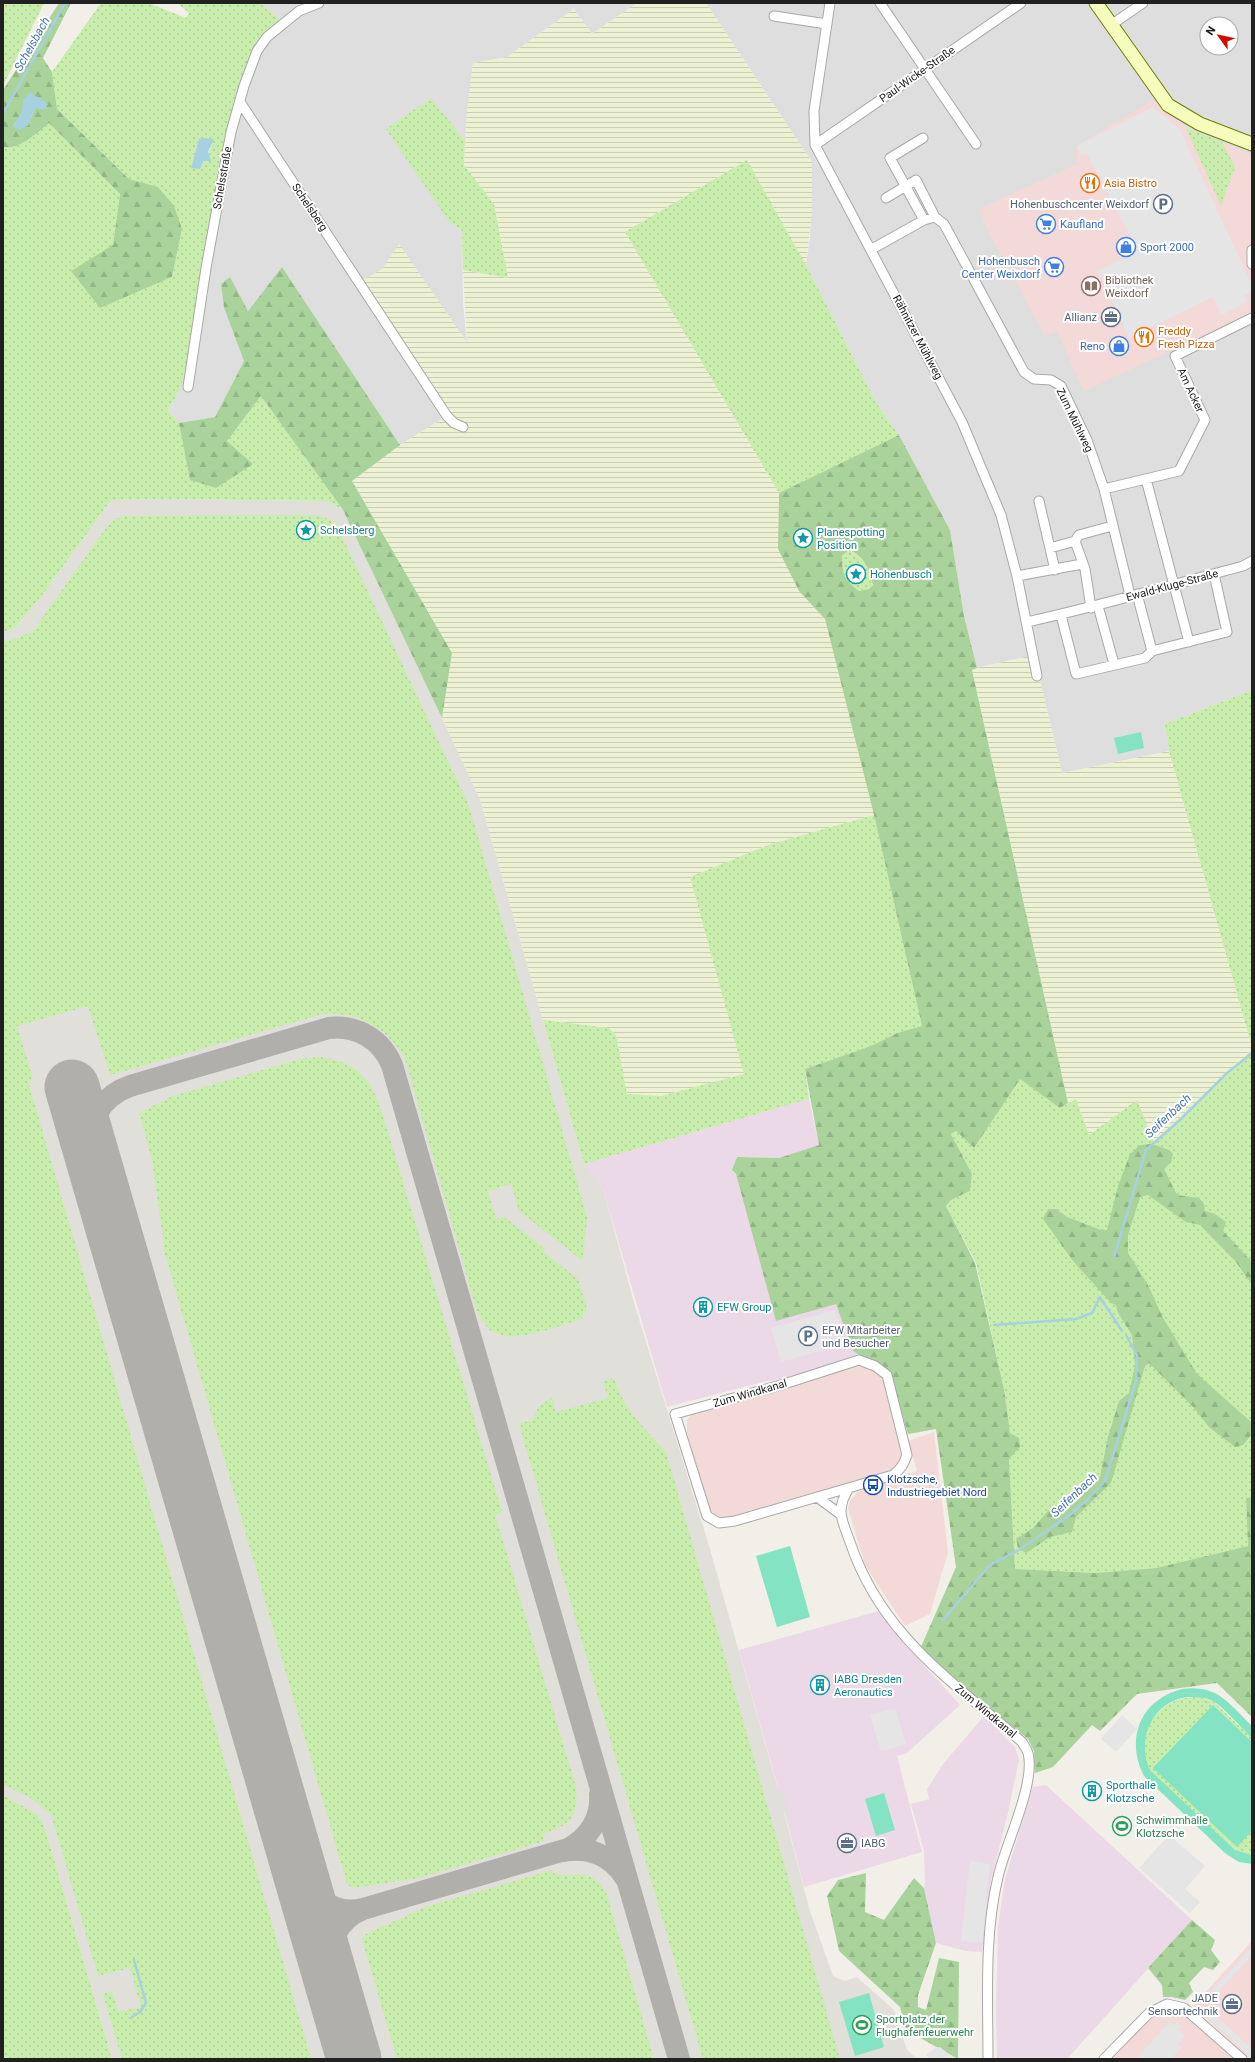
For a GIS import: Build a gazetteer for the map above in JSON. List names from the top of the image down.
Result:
{
  "streets": {
    "street": [
      "Paul-Wicke-Straße",
      "Schelsstraße",
      "Schelsberg",
      "Rähnitzer Mühlweg",
      "Am Acker",
      "Zum Mühlweg",
      "Ewald-Kluge-Straße",
      "Zum Windkanal"
    ]
  },
  "crossings": [
    ["Paul-Wicke-Straße", "Rähnitzer Mühlweg"],
    ["Schelsstraße", "Schelsberg"],
    ["Rähnitzer Mühlweg", "Ewald-Kluge-Straße"],
    ["Am Acker", "Zum Mühlweg"],
    ["Zum Mühlweg", "Ewald-Kluge-Straße"]
  ],
  "water": ["Schelsbach", "Seifenbach"],
  "places": {
    "restaurant": ["Asia Bistro", "Freddy Fresh Pizza"],
    "parking": ["Hohenbuschcenter Weixdorf", "EFW Mitarbeiter und Besucher"],
    "supermarket": ["Kaufland", "Hohenbusch Center Weixdorf"],
    "shop": ["Sport 2000", "Reno"],
    "library": ["Bibliothek Weixdorf"],
    "office": ["Allianz", "IABG", "JADE Sensortechnik"],
    "place": ["Schelsberg", "Planespotting Position", "Hohenbusch"],
    "building": ["EFW Group", "IABG Dresden Aeronautics", "Sporthalle Klotzsche"],
    "bus stop": ["Klotzsche, Industriegebiet Nord"],
    "sports": ["Schwimmhalle Klotzsche", "Sportplatz der Flughafenfeuerwehr"]
  },
  "north": "top left"
}
